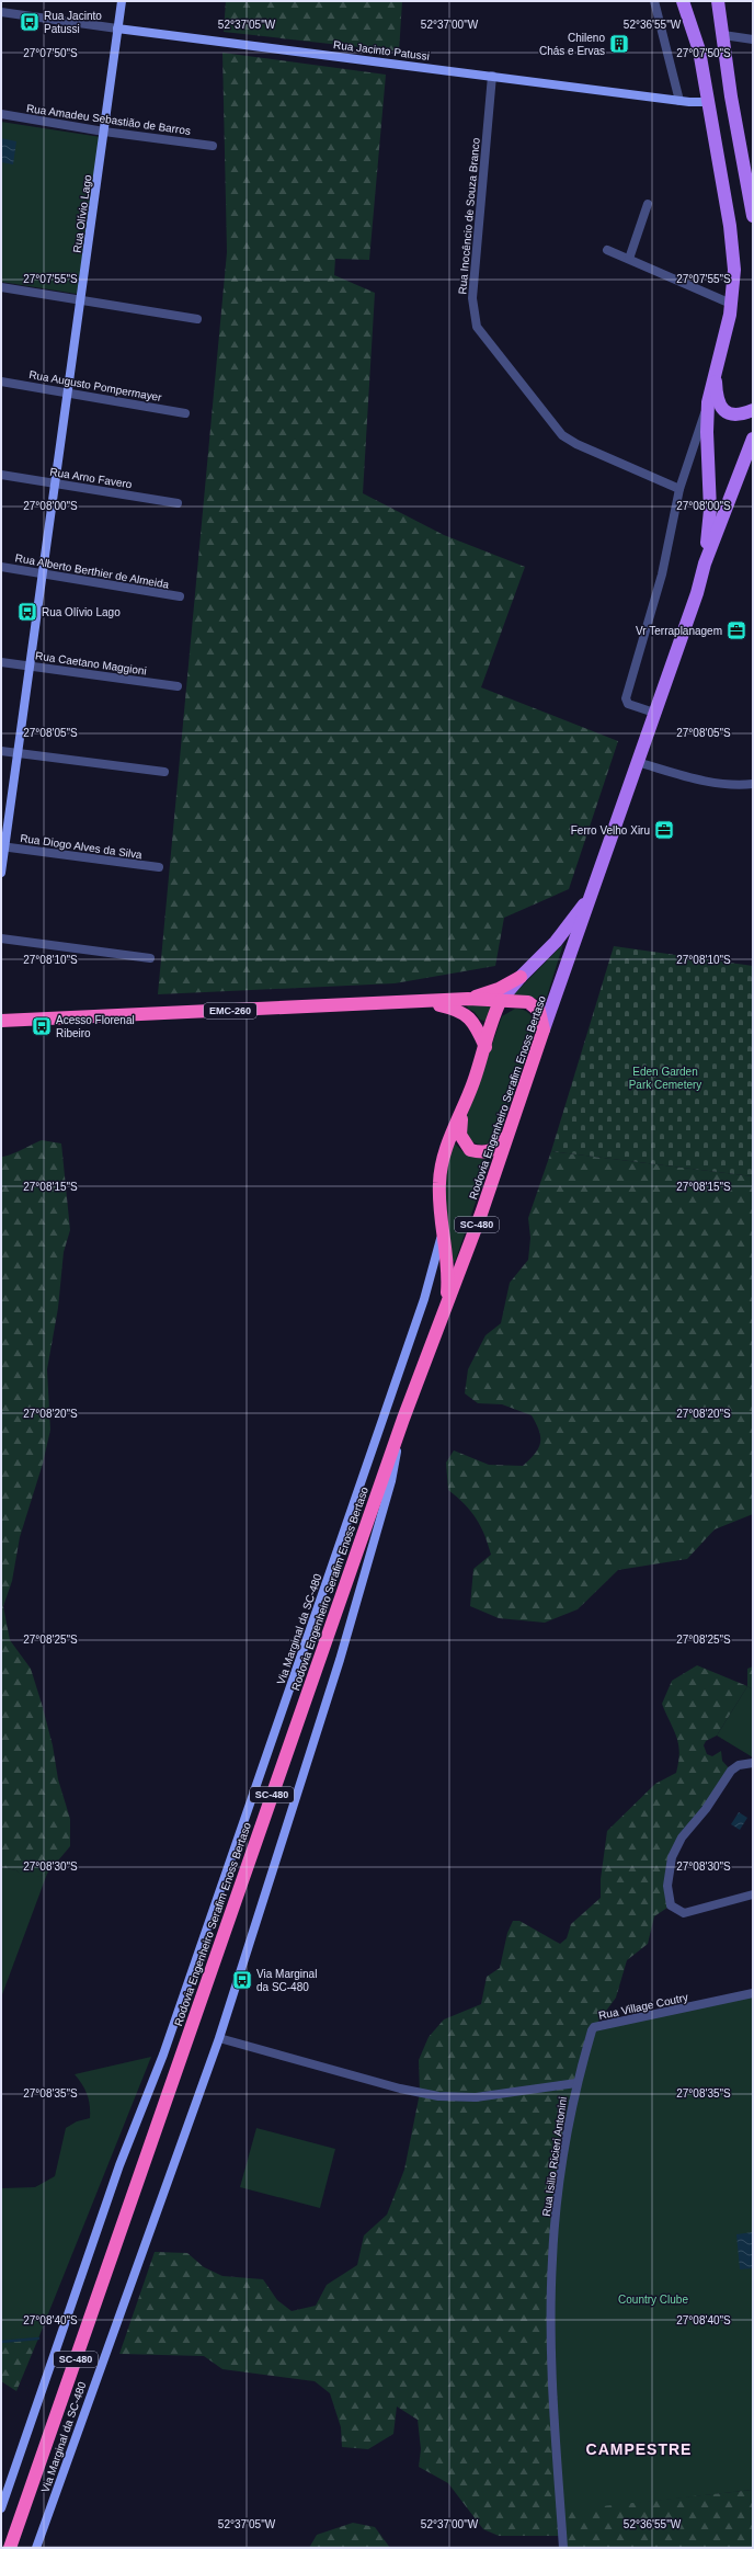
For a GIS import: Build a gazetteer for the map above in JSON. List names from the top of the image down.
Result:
{
  "streets": {
    "highway": ["EMC-260", "Rodovia Engenheiro Serafim Enoss Bertaso", "SC-480"],
    "main road": ["Rua Jacinto Patussi", "Rua Olívio Lago", "Via Marginal da SC-480"],
    "street": [
      "Rua Amadeu Sebastião de Barros",
      "Rua Inocêncio de Souza Branco",
      "Rua Augusto Pompermayer",
      "Rua Arno Favero",
      "Rua Alberto Berthier de Almeida",
      "Rua Caetano Maggioni",
      "Rua Diogo Alves da Silva",
      "Rua Village Coutry",
      "Rua Isilio Ricieri Antonini"
    ]
  },
  "crossings": [
    ["Rua Jacinto Patussi", "Rua Olívio Lago"],
    ["Rua Jacinto Patussi", "Rua Inocêncio de Souza Branco"],
    ["Rua Jacinto Patussi", "Rodovia Engenheiro Serafim Enoss Bertaso"],
    ["Rua Amadeu Sebastião de Barros", "Rua Olívio Lago"],
    ["Rua Olívio Lago", "Rua Augusto Pompermayer"],
    ["Rua Olívio Lago", "Rua Arno Favero"],
    ["Rua Olívio Lago", "Rua Alberto Berthier de Almeida"],
    ["Rua Olívio Lago", "Rua Caetano Maggioni"],
    ["Rua Olívio Lago", "Rua Diogo Alves da Silva"],
    ["EMC-260", "Rodovia Engenheiro Serafim Enoss Bertaso"],
    ["EMC-260", "SC-480"],
    ["Rodovia Engenheiro Serafim Enoss Bertaso", "SC-480"],
    ["Rodovia Engenheiro Serafim Enoss Bertaso", "Via Marginal da SC-480"],
    ["Via Marginal da SC-480", "Rua Isilio Ricieri Antonini"],
    ["Rua Village Coutry", "Rua Isilio Ricieri Antonini"]
  ],
  "districts": ["CAMPESTRE"],
  "parks": ["Eden Garden Park Cemetery", "Country Clube"],
  "places": {
    "bus stop": [
      "Rua Jacinto Patussi",
      "Rua Olívio Lago",
      "Acesso Florenal Ribeiro",
      "Via Marginal da SC-480"
    ],
    "building": ["Chileno Chás e Ervas"],
    "office": ["Vr Terraplanagem", "Ferro Velho Xiru"]
  },
  "coordinates": [
    "52°37'05\"W",
    "52°37'00\"W",
    "52°36'55\"W",
    "27°07'50\"S",
    "27°07'55\"S",
    "27°08'00\"S",
    "27°08'05\"S",
    "27°08'10\"S",
    "27°08'15\"S",
    "27°08'20\"S",
    "27°08'25\"S",
    "27°08'30\"S",
    "27°08'35\"S",
    "27°08'40\"S"
  ]
}
